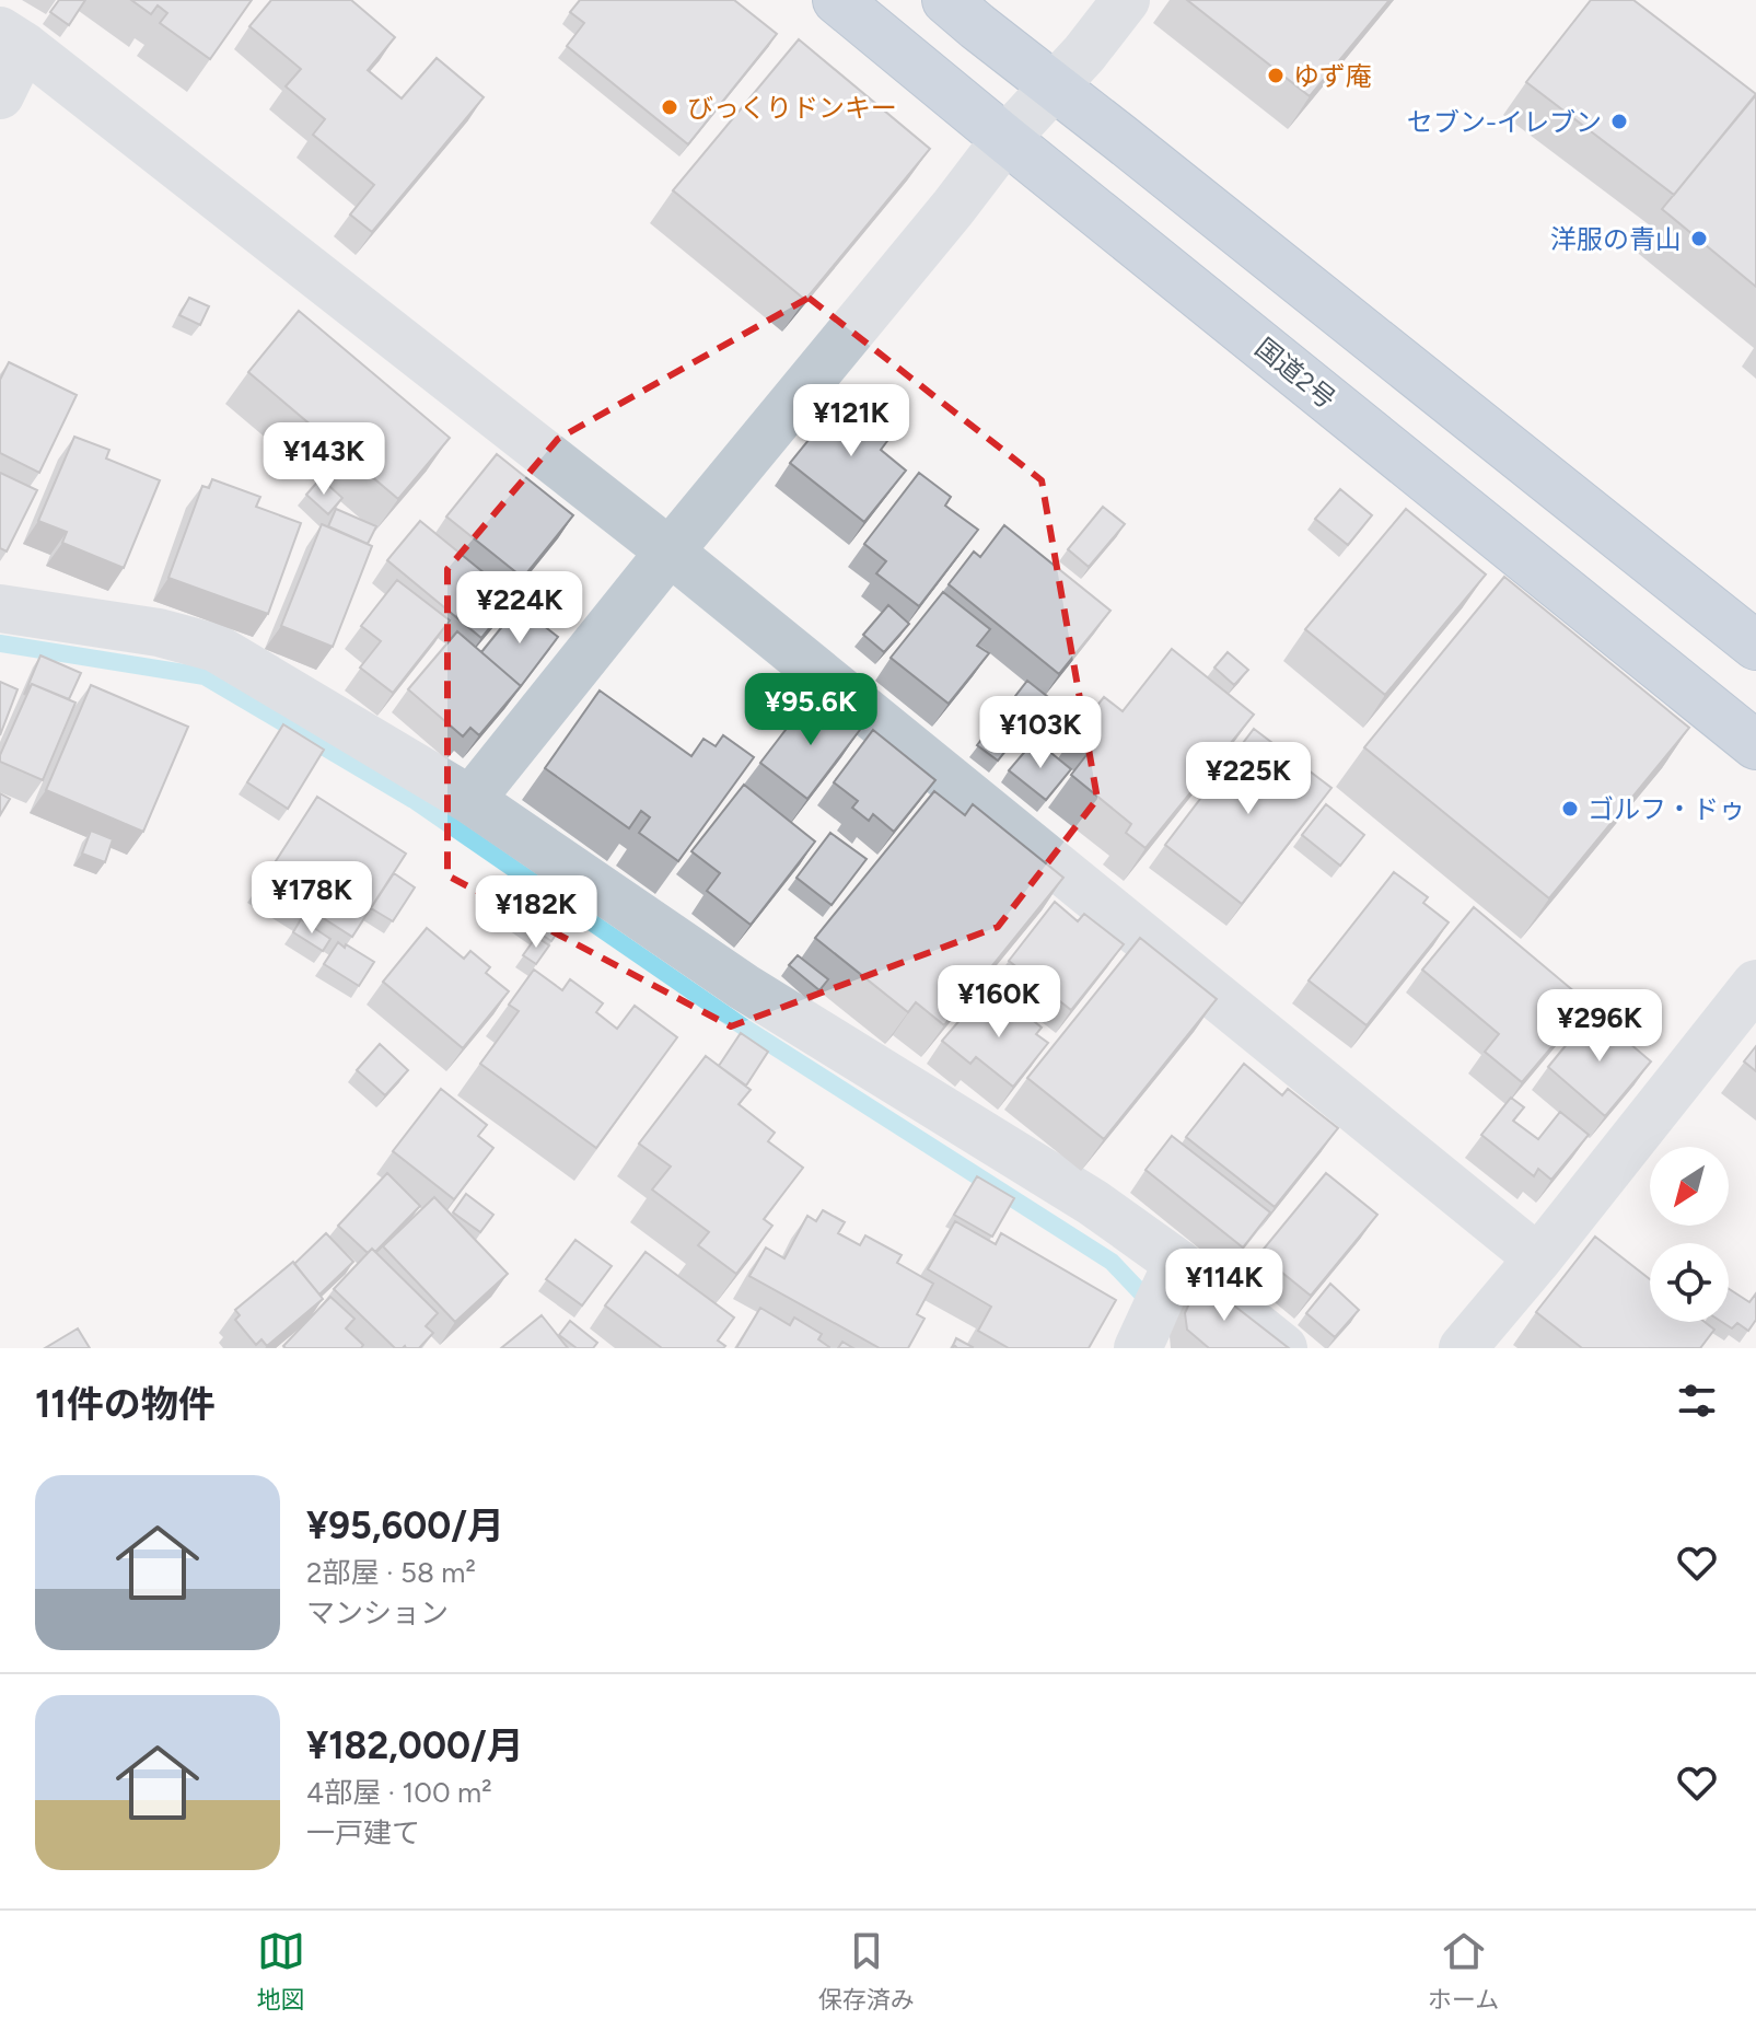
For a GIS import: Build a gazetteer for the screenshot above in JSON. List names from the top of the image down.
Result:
{
  "streets": {
    "highway": ["国道2号"]
  },
  "places": [
    "ゆず庵",
    "びっくりドンキー",
    "セブン-イレブン",
    "洋服の青山",
    "ゴルフ・ドゥ"
  ],
  "north": "bottom left",
  "page": {
    "price": [
      "¥121K",
      "¥143K",
      "¥224K",
      "¥95.6K",
      "¥103K",
      "¥225K",
      "¥178K",
      "¥182K",
      "¥160K",
      "¥296K",
      "¥114K"
    ],
    "heading": "11件の物件",
    "list": [
      {
        "name": "¥95,600/月",
        "note": "2部屋 · 58 m² · マンション"
      },
      {
        "name": "¥182,000/月",
        "note": "4部屋 · 100 m² · 一戸建て"
      }
    ],
    "tabs": ["地図", "保存済み", "ホーム"]
  }
}
